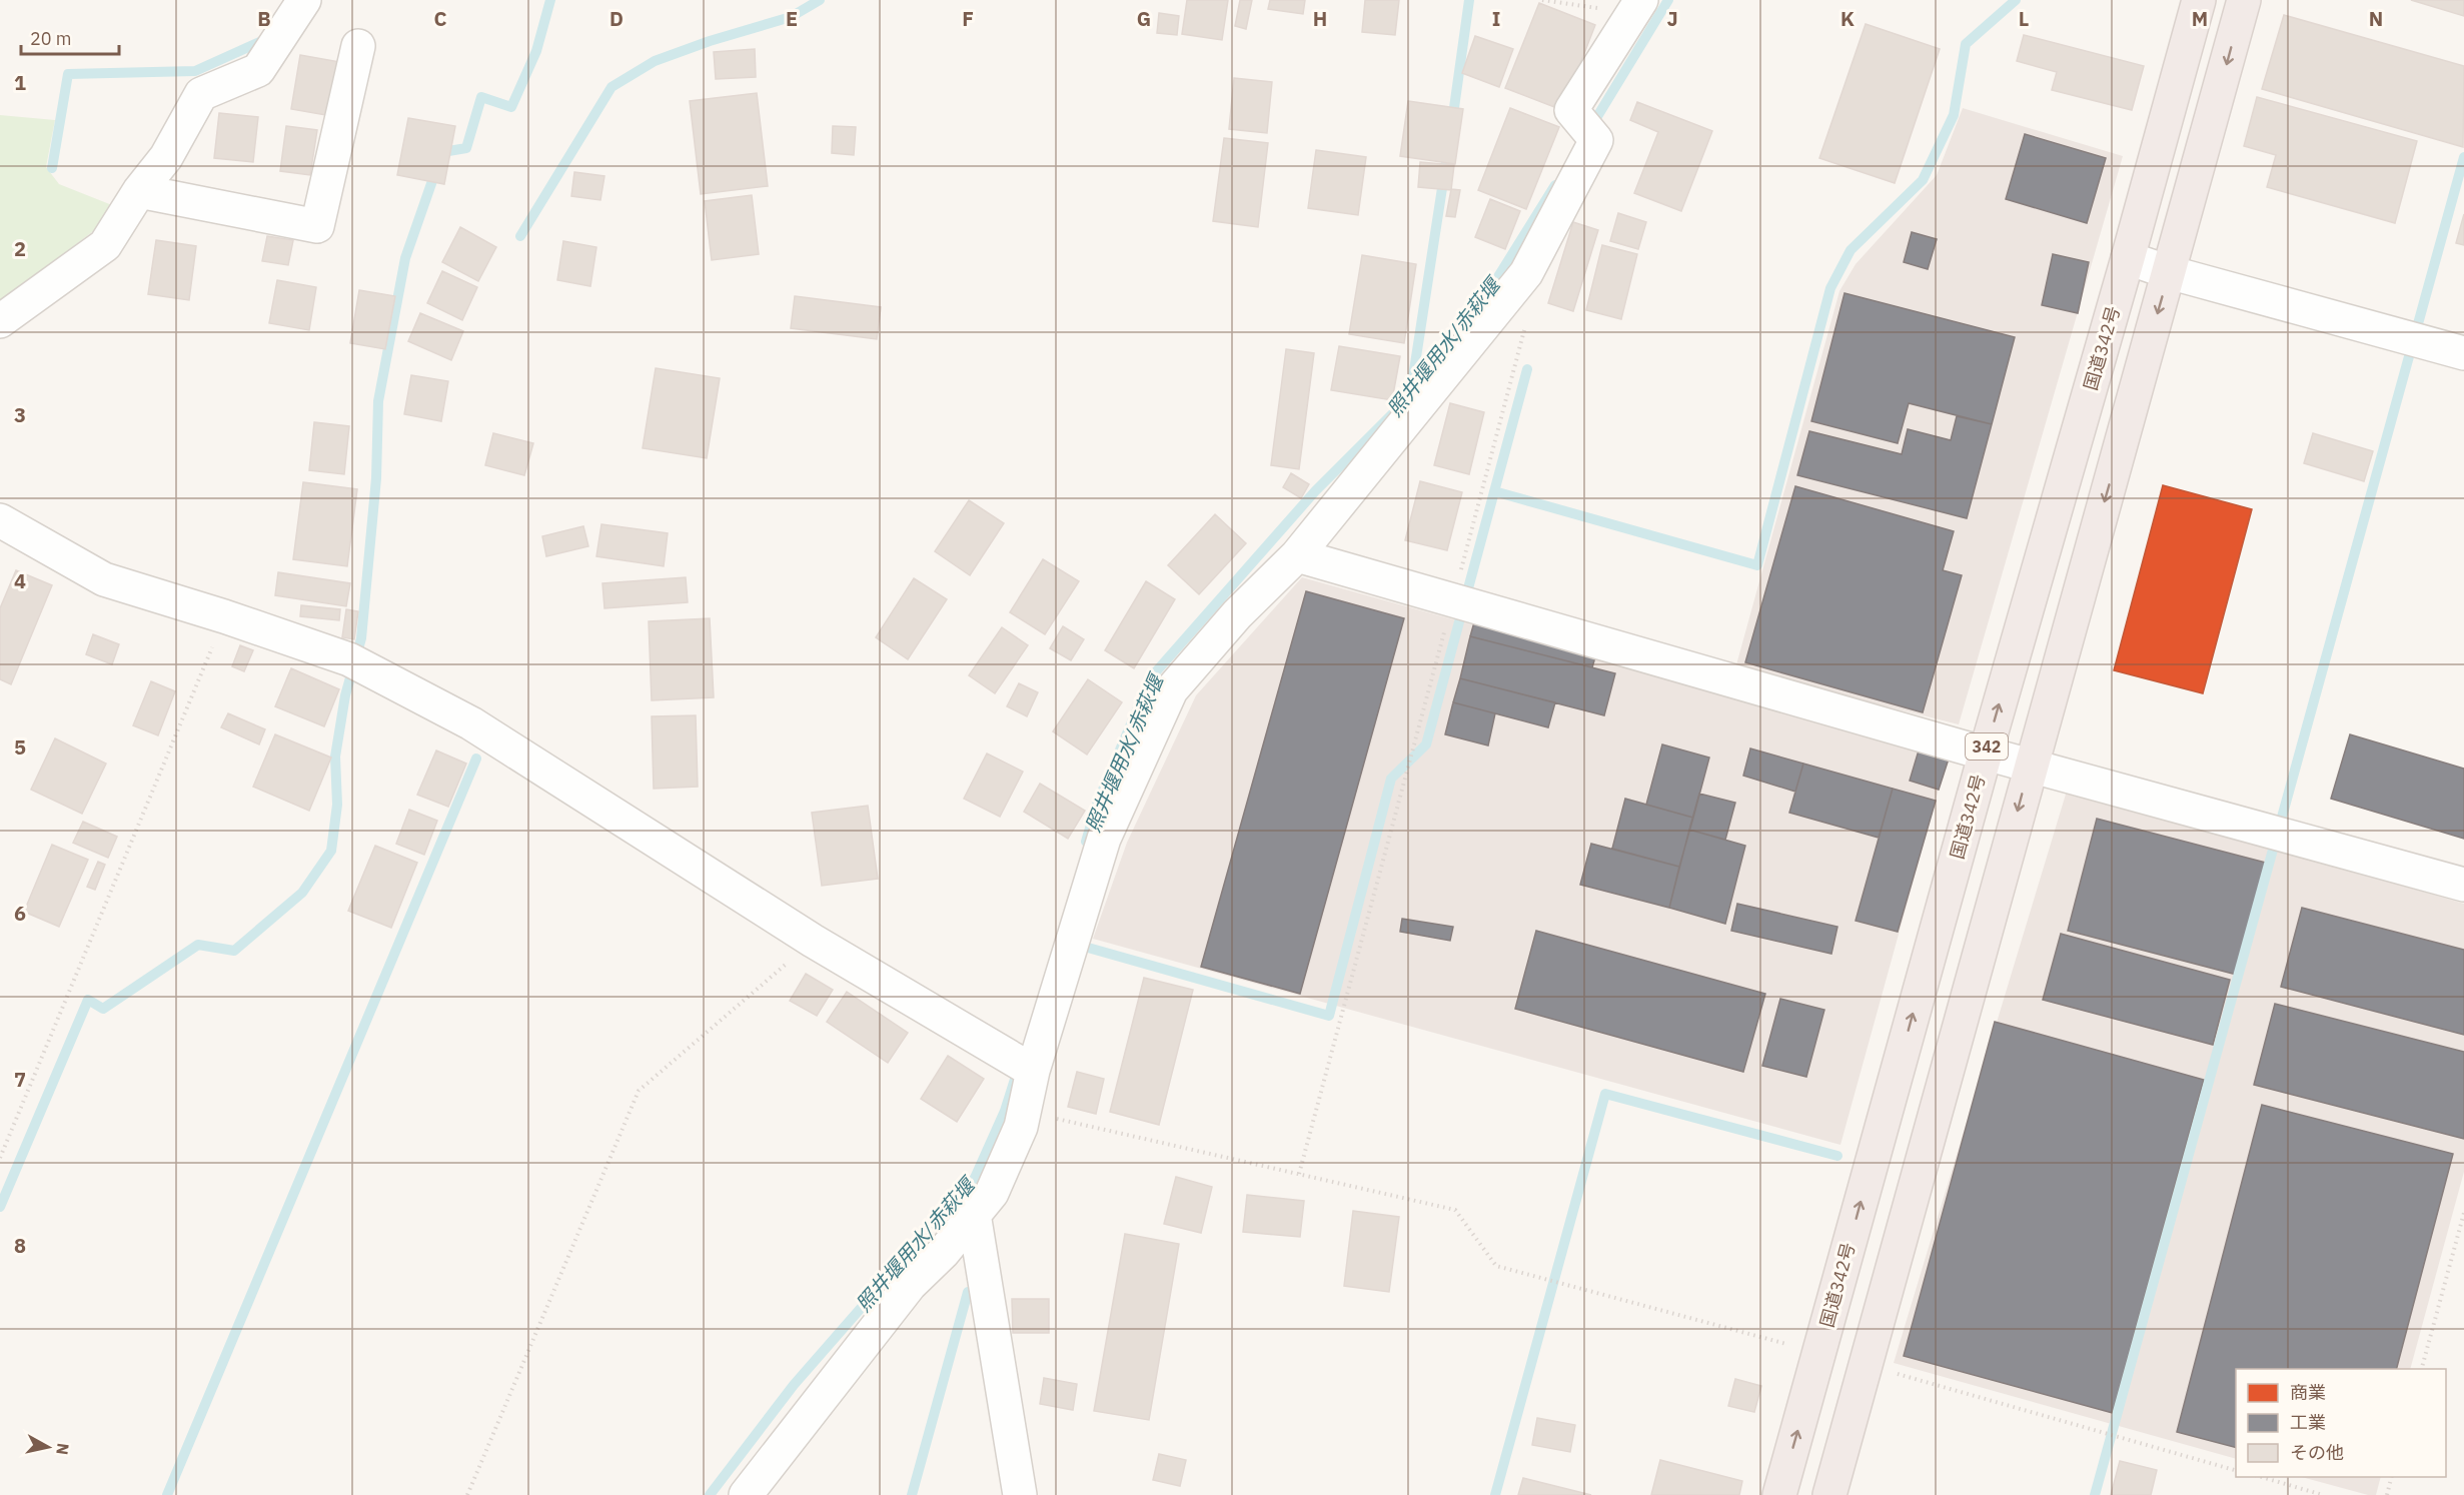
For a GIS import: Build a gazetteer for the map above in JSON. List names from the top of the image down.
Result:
{
  "streets": {
    "highway": ["国道342号", "342"]
  },
  "water": ["照井堰用水/赤萩堰"],
  "legend": ["商業", "工業", "その他"],
  "scale_bar": "20 m",
  "north": "right",
  "grid": {
    "columns": [
      "B",
      "C",
      "D",
      "E",
      "F",
      "G",
      "H",
      "I",
      "J",
      "K",
      "L",
      "M",
      "N"
    ],
    "rows": [
      "1",
      "2",
      "3",
      "4",
      "5",
      "6",
      "7",
      "8"
    ]
  }
}
